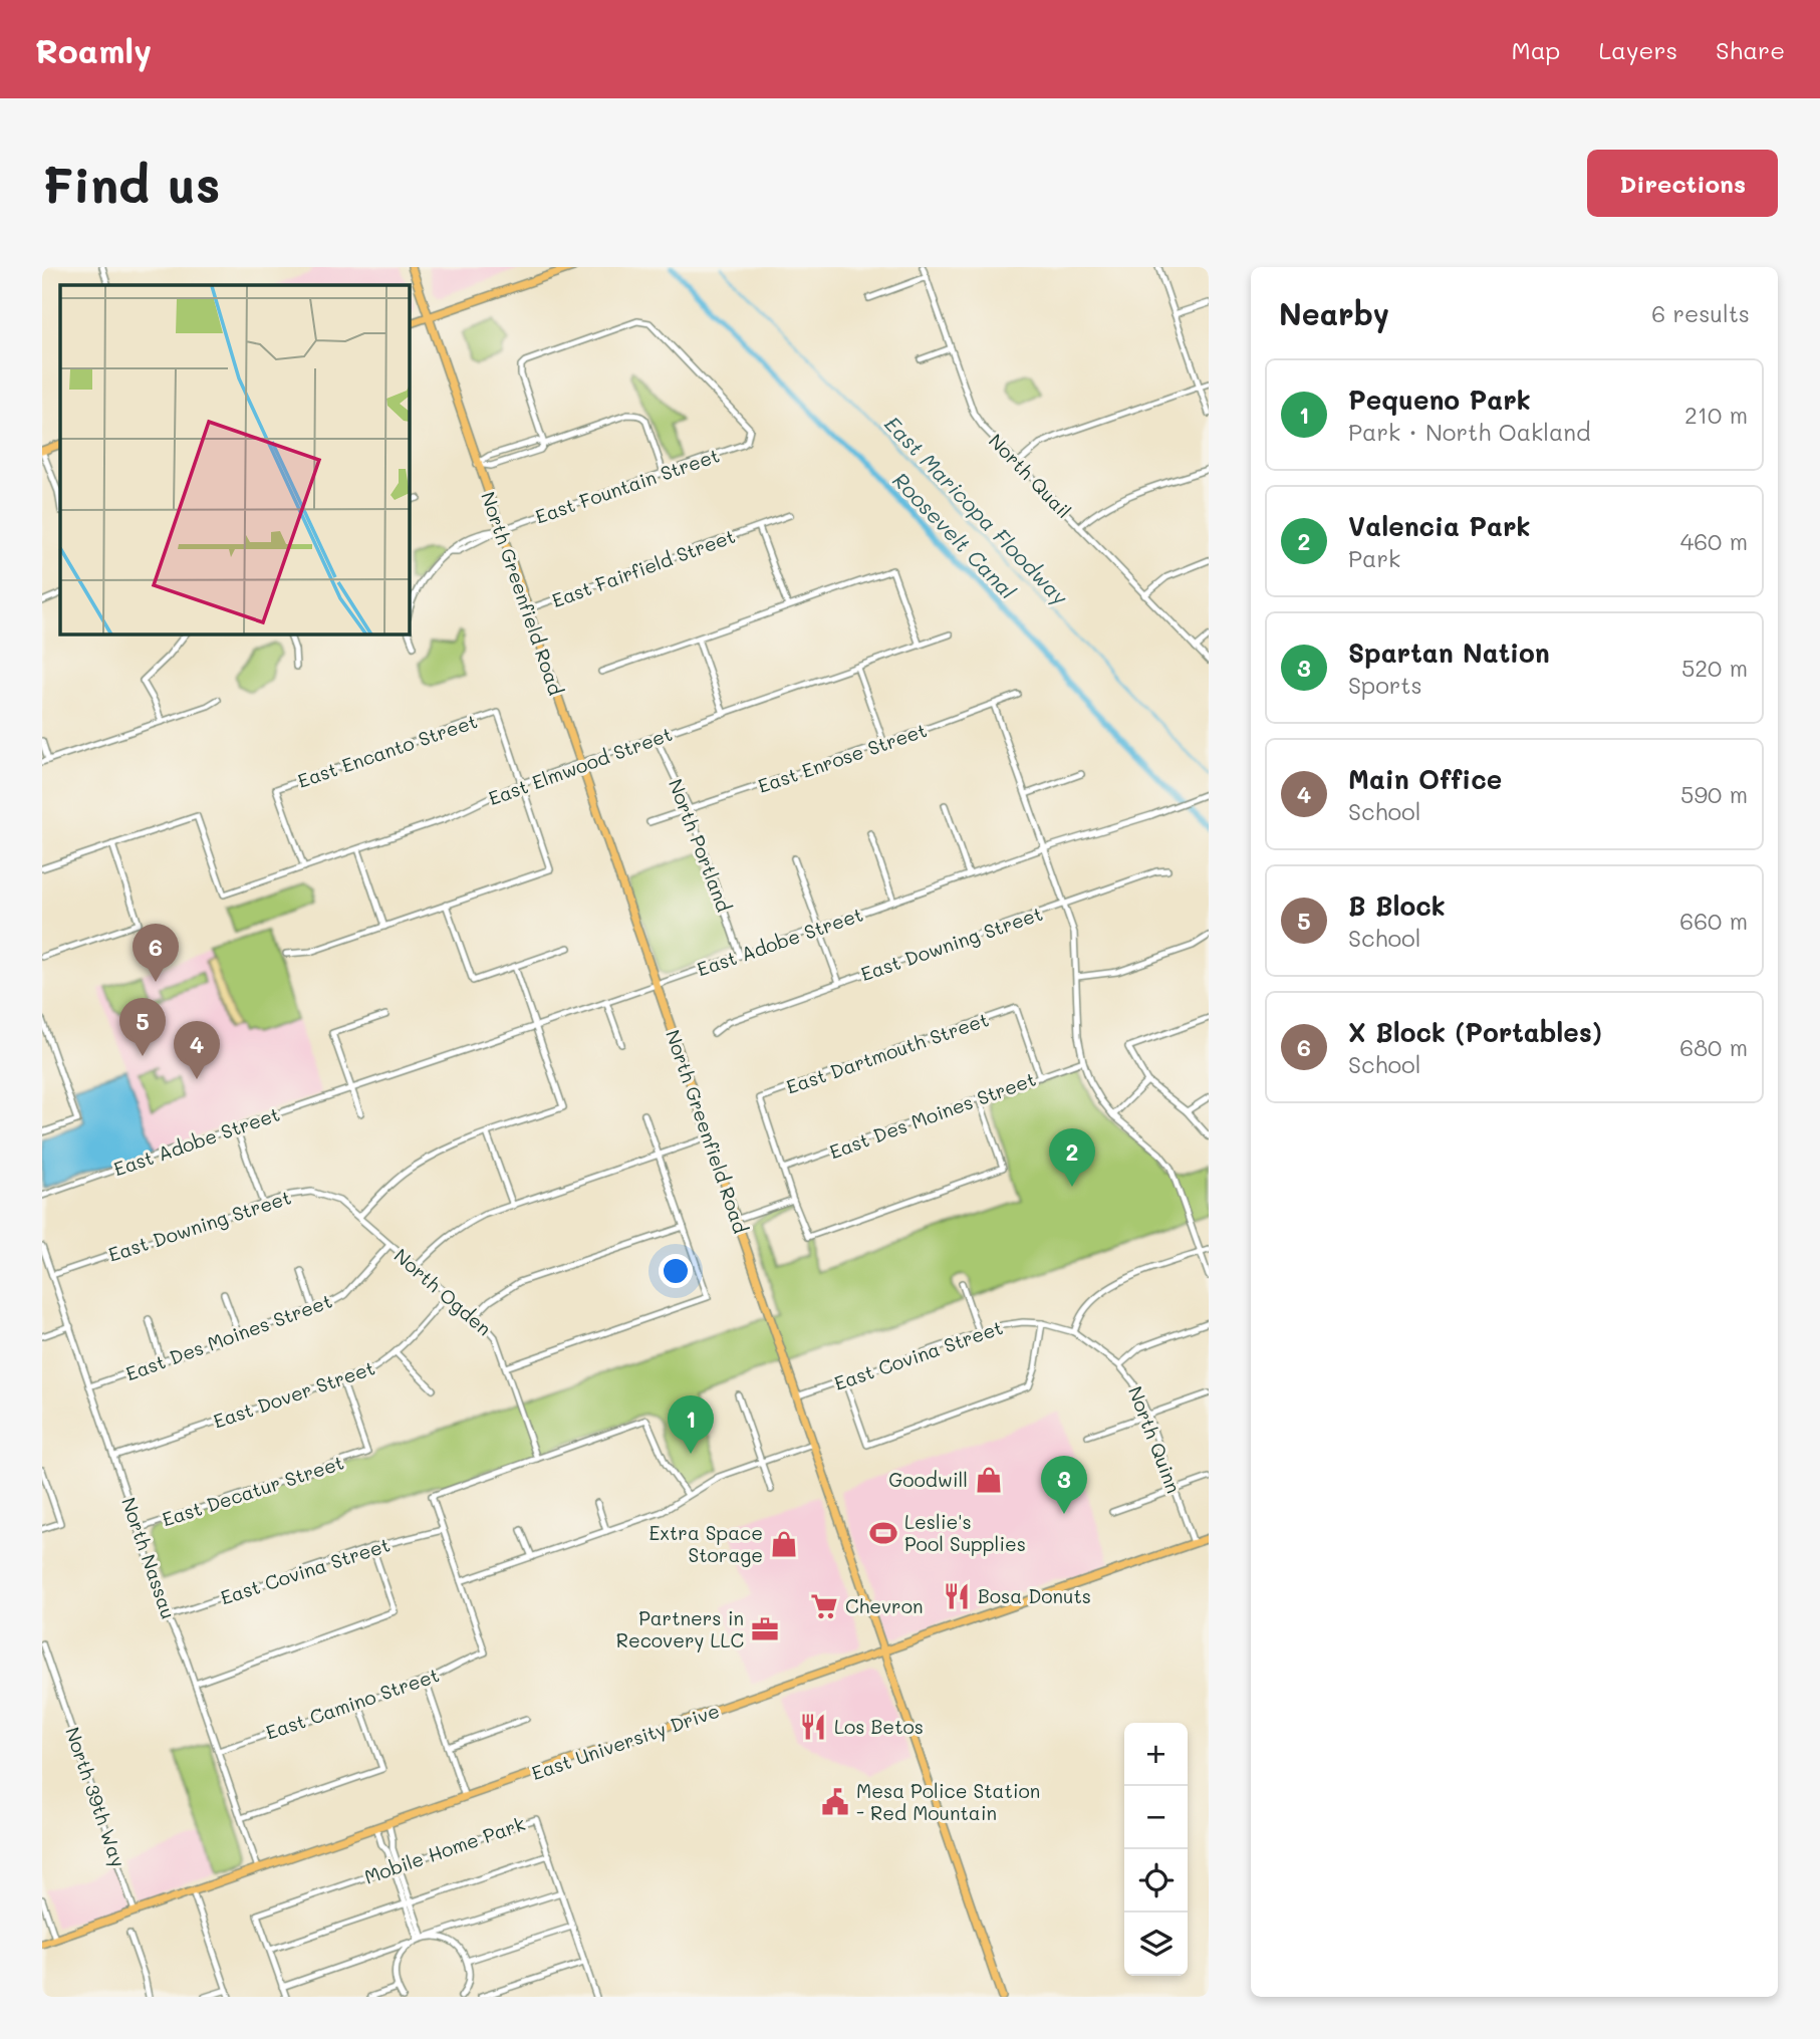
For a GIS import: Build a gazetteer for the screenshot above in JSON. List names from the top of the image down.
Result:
{
  "streets": {
    "main road": ["North Greenfield Road", "East University Drive"],
    "street": [
      "North Quail",
      "East Fountain Street",
      "East Fairfield Street",
      "East Encanto Street",
      "East Enrose Street",
      "East Elmwood Street",
      "North Portland",
      "East Adobe Street",
      "East Downing Street",
      "East Dartmouth Street",
      "East Des Moines Street",
      "North Ogden",
      "East Covina Street",
      "East Dover Street",
      "North Quinn",
      "East Decatur Street",
      "North Nassau",
      "East Camino Street",
      "North 39th Way",
      "Mobile Home Park"
    ]
  },
  "crossings": [
    ["East Fountain Street", "North Greenfield Road"],
    ["East Fairfield Street", "North Greenfield Road"],
    ["North Greenfield Road", "East Elmwood Street"],
    ["North Greenfield Road", "East Adobe Street"],
    ["North Greenfield Road", "East Covina Street"],
    ["North Greenfield Road", "East University Drive"],
    ["East Encanto Street", "East Elmwood Street"],
    ["East Enrose Street", "North Portland"],
    ["East Elmwood Street", "North Portland"],
    ["North Portland", "East Adobe Street"],
    ["East Downing Street", "North Ogden"],
    ["East Downing Street", "North Nassau"],
    ["East Dartmouth Street", "East Des Moines Street"],
    ["East Des Moines Street", "North Ogden"],
    ["East Des Moines Street", "North Nassau"],
    ["North Ogden", "East Dover Street"],
    ["East Covina Street", "North Quinn"],
    ["East Covina Street", "North Nassau"],
    ["East Dover Street", "East Decatur Street"],
    ["East Dover Street", "North Nassau"],
    ["North Quinn", "East University Drive"],
    ["East Decatur Street", "North Nassau"],
    ["North Nassau", "East Camino Street"],
    ["North Nassau", "East University Drive"],
    ["East University Drive", "North 39th Way"]
  ],
  "water": ["East Maricopa Floodway", "Roosevelt Canal"],
  "places": {
    "shop": ["Goodwill", "Extra Space Storage"],
    "sports": ["Leslie's Pool Supplies"],
    "restaurant": ["Bosa Donuts", "Los Betos"],
    "supermarket": ["Chevron"],
    "office": ["Partners in Recovery LLC"],
    "public building": ["Mesa Police Station - Red Mountain"]
  },
  "page": {
    "header": "Roamly",
    "nav": ["Map", "Layers", "Share"],
    "buttons": "Directions",
    "title": "Find us",
    "heading": ["Nearby", "6 results"],
    "list": [
      {
        "mark": "1",
        "name": "Pequeno Park",
        "note": "Park · North Oakland",
        "value": "210 m"
      },
      {
        "mark": "2",
        "name": "Valencia Park",
        "note": "Park",
        "value": "460 m"
      },
      {
        "mark": "3",
        "name": "Spartan Nation",
        "note": "Sports",
        "value": "520 m"
      },
      {
        "mark": "4",
        "name": "Main Office",
        "note": "School",
        "value": "590 m"
      },
      {
        "mark": "5",
        "name": "B Block",
        "note": "School",
        "value": "660 m"
      },
      {
        "mark": "6",
        "name": "X Block (Portables)",
        "note": "School",
        "value": "680 m"
      }
    ],
    "pins": [
      "6",
      "5",
      "4",
      "2",
      "1",
      "3"
    ],
    "map_buttons": ["+", "−"]
  }
}
